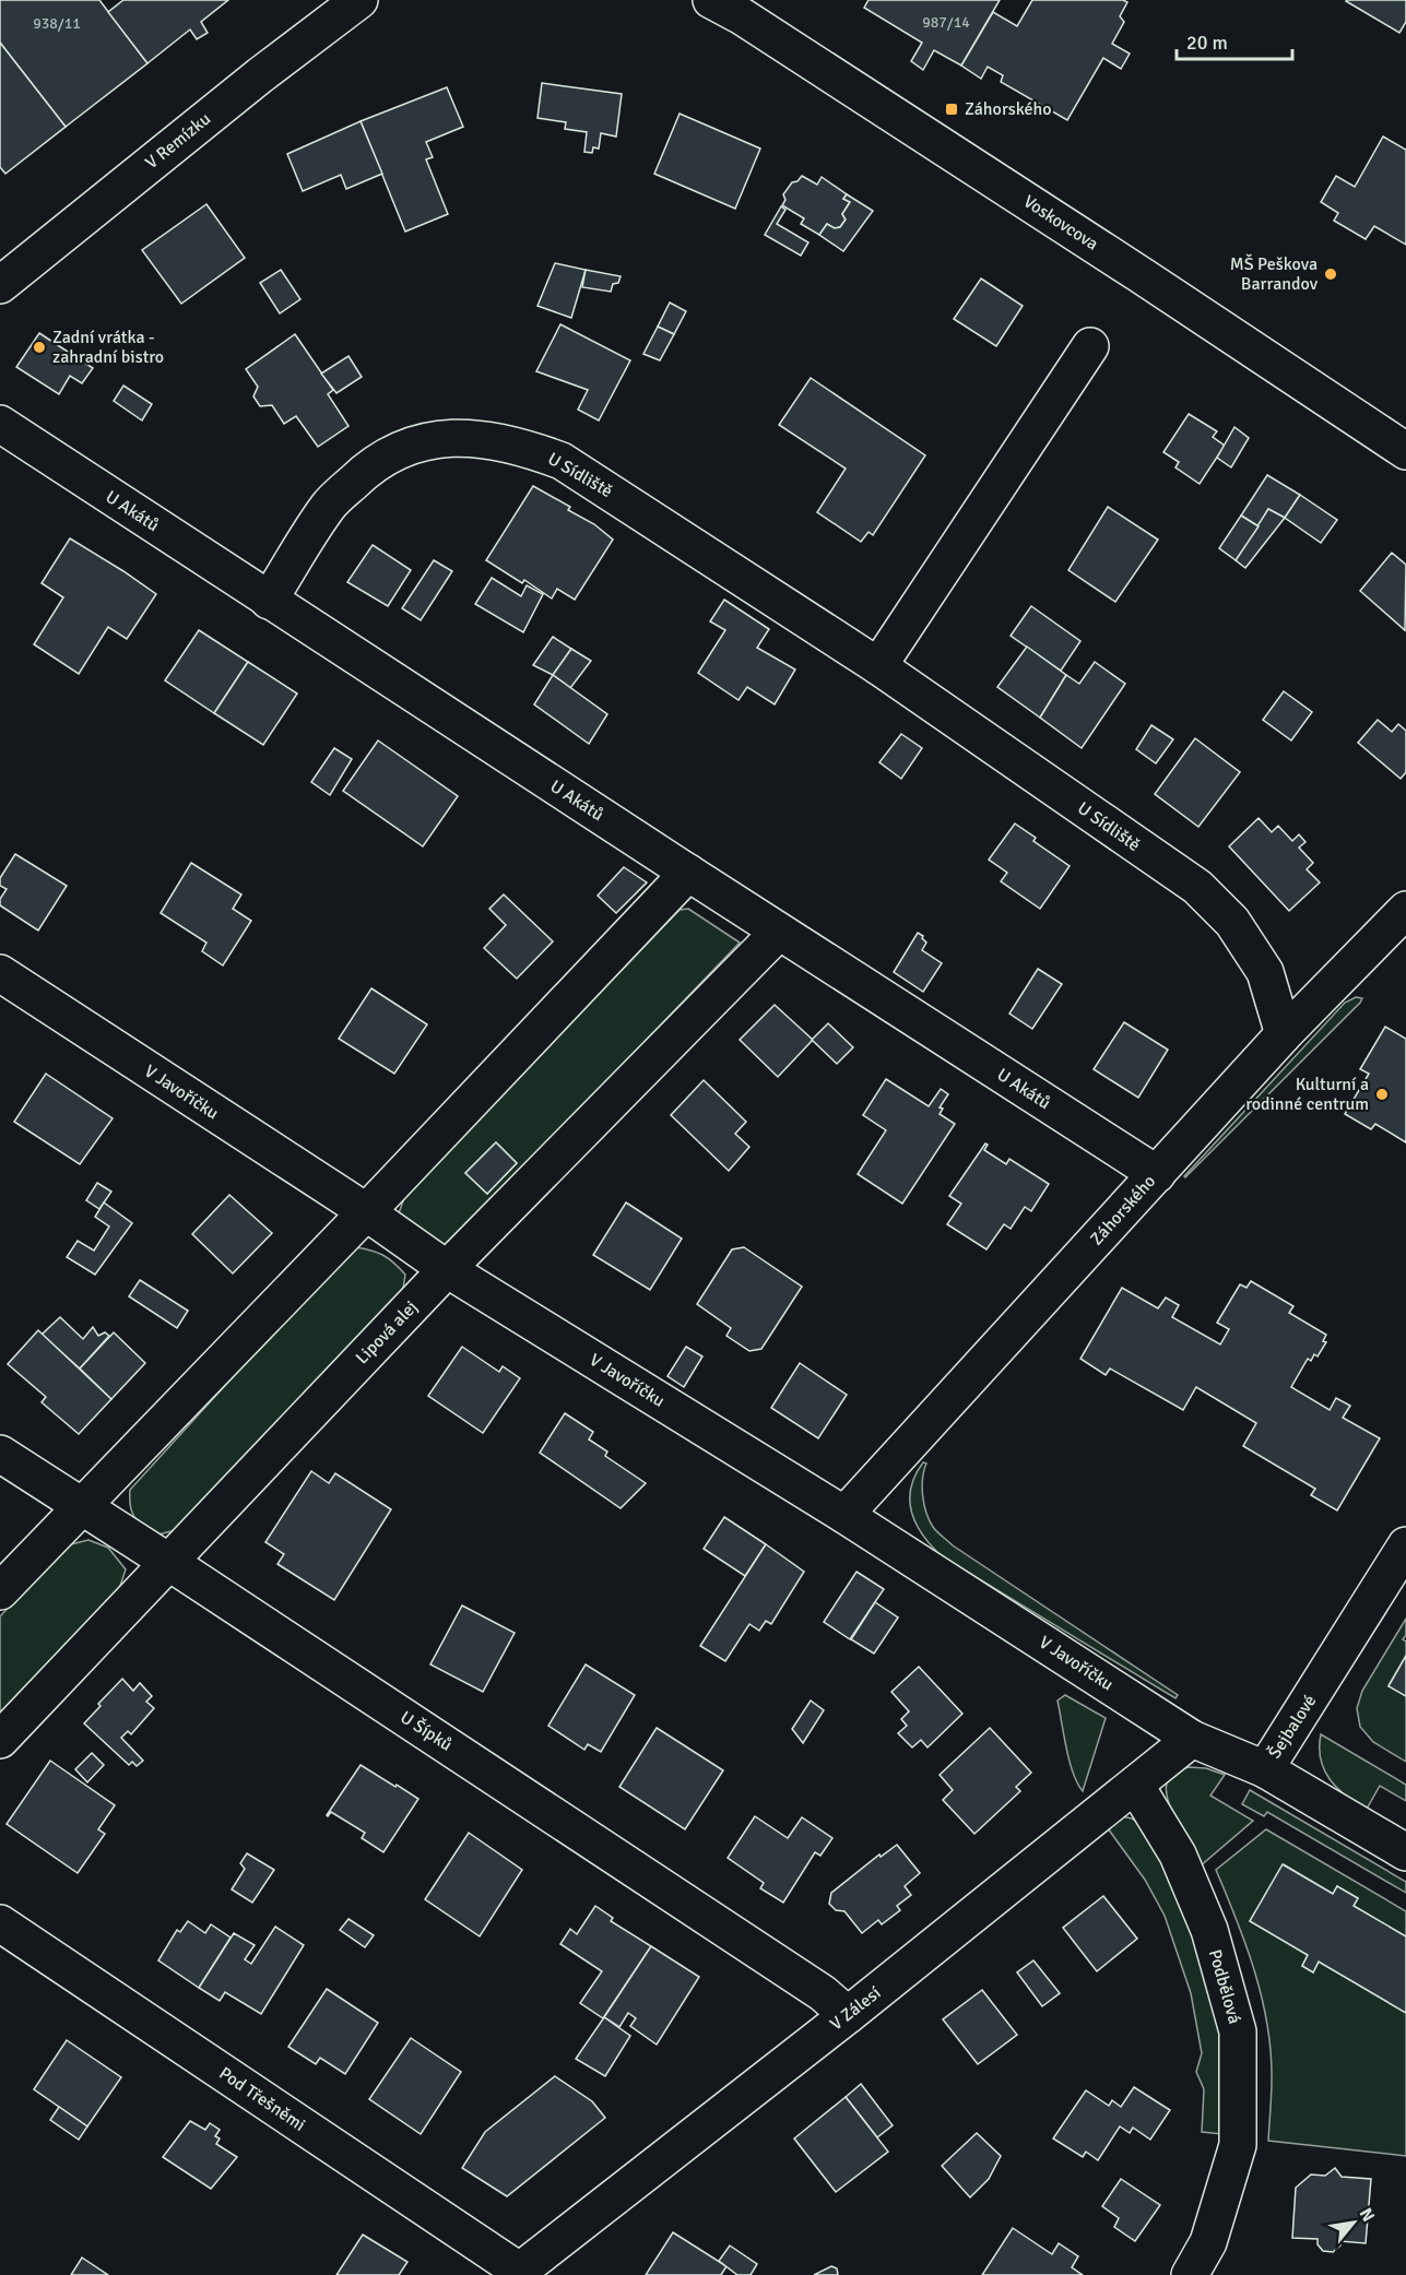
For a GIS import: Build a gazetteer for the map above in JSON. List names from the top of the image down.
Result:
{
  "streets": {
    "street": [
      "V Remízku",
      "Voskovcova",
      "U Sídliště",
      "U Akátů",
      "V Javoříčku",
      "Záhorského",
      "Lipová alej",
      "Šejbalové",
      "U Šípků",
      "Podbělová",
      "V Zálesí",
      "Pod Třešněmi"
    ]
  },
  "crossings": [
    ["U Sídliště", "U Akátů"],
    ["U Sídliště", "Záhorského"],
    ["U Akátů", "Záhorského"],
    ["U Akátů", "Lipová alej"],
    ["V Javoříčku", "Záhorského"],
    ["V Javoříčku", "Lipová alej"],
    ["V Javoříčku", "Šejbalové"],
    ["V Javoříčku", "V Zálesí"],
    ["Lipová alej", "U Šípků"],
    ["U Šípků", "V Zálesí"],
    ["Podbělová", "V Zálesí"],
    ["V Zálesí", "Pod Třešněmi"]
  ],
  "places": {
    "transit": ["Záhorského"],
    "other": ["MŠ Peškova Barrandov", "Zadní vrátka - zahradní bistro", "Kulturní a rodinné centrum"]
  },
  "house_numbers": ["987/14", "938/11"],
  "scale_bar": "20 m",
  "north": "top right"
}
